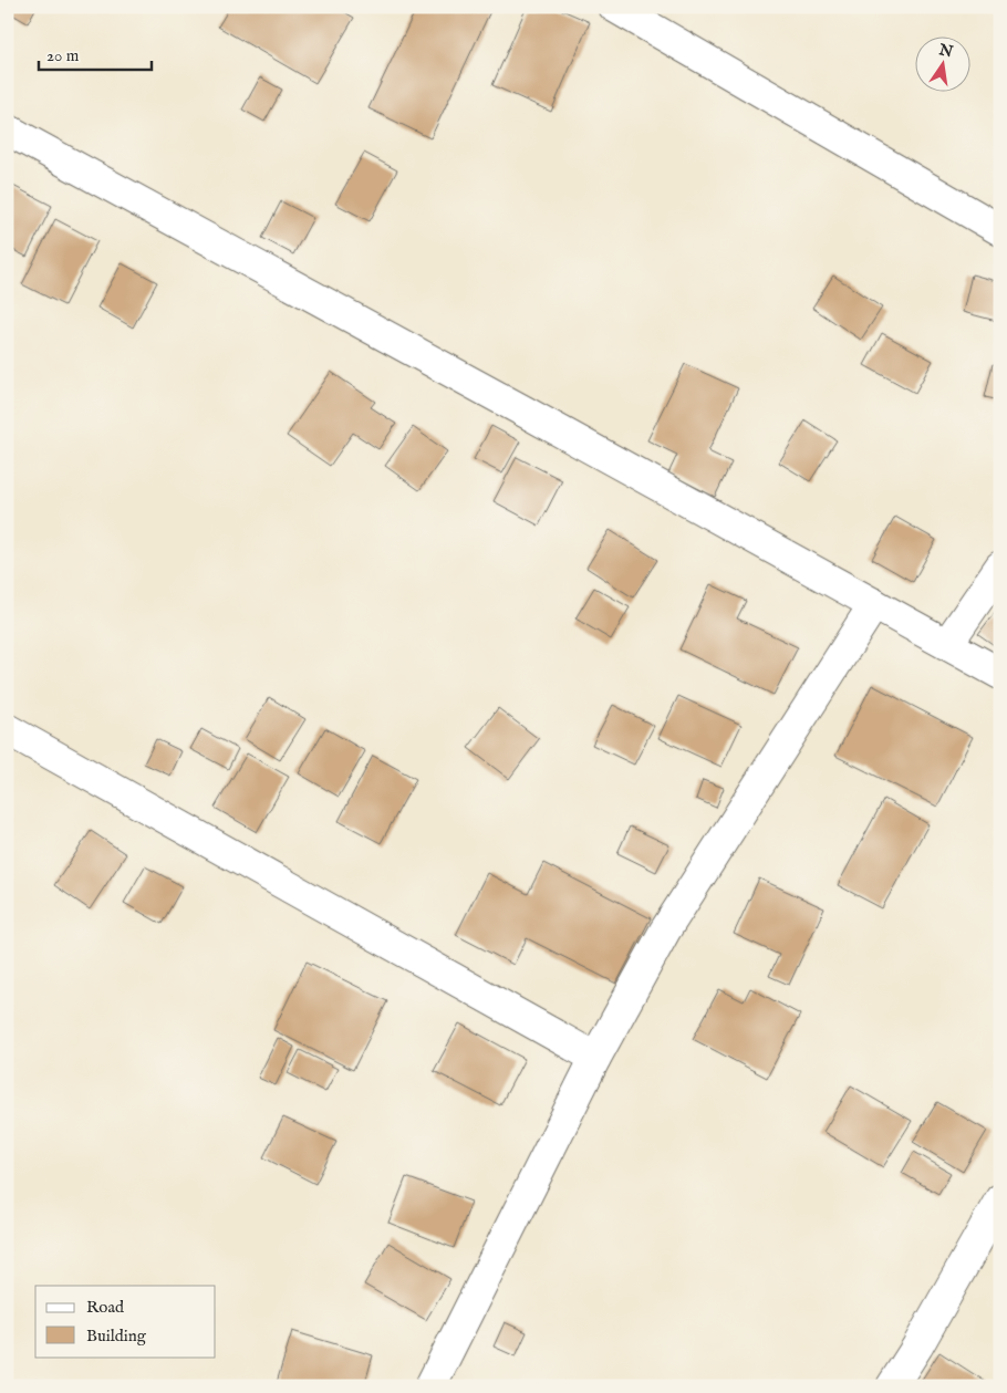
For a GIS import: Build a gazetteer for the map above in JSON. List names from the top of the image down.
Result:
{
  "legend": ["Road", "Building"],
  "scale_bar": "20 m",
  "north": "top"
}
